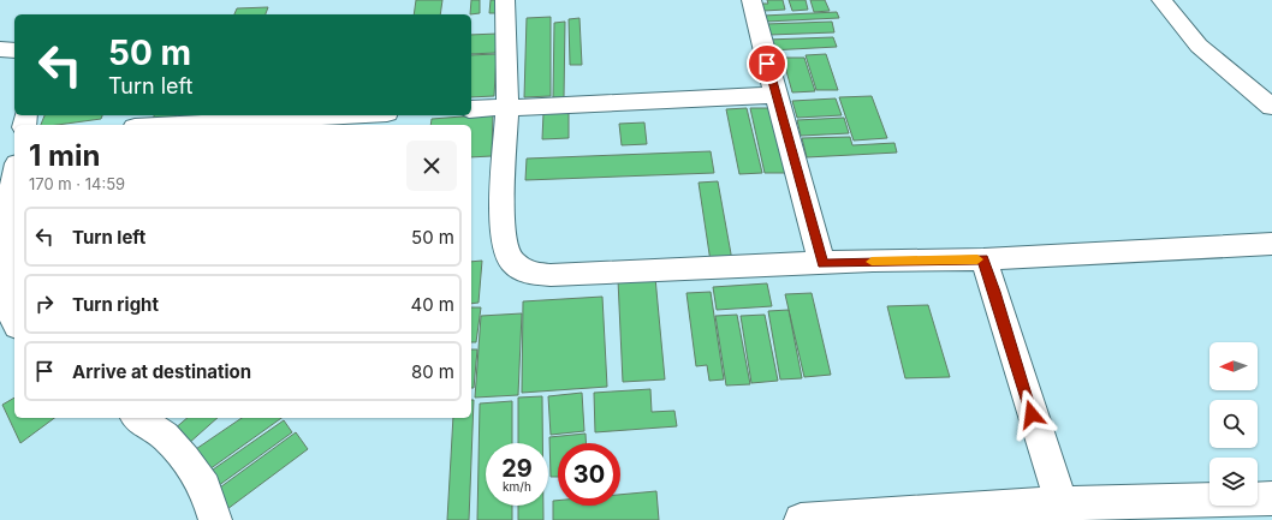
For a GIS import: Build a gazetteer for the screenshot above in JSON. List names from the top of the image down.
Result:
{
  "north": "left",
  "page": {
    "turn": ["50 m", "Turn left"],
    "heading": ["1 min", "170 m · 14:59"],
    "list": [
      {
        "name": "Turn left",
        "value": "50 m"
      },
      {
        "name": "Turn right",
        "value": "40 m"
      },
      {
        "name": "Arrive at destination",
        "value": "80 m"
      }
    ],
    "speed": "29 km/h",
    "limit": "30"
  }
}
